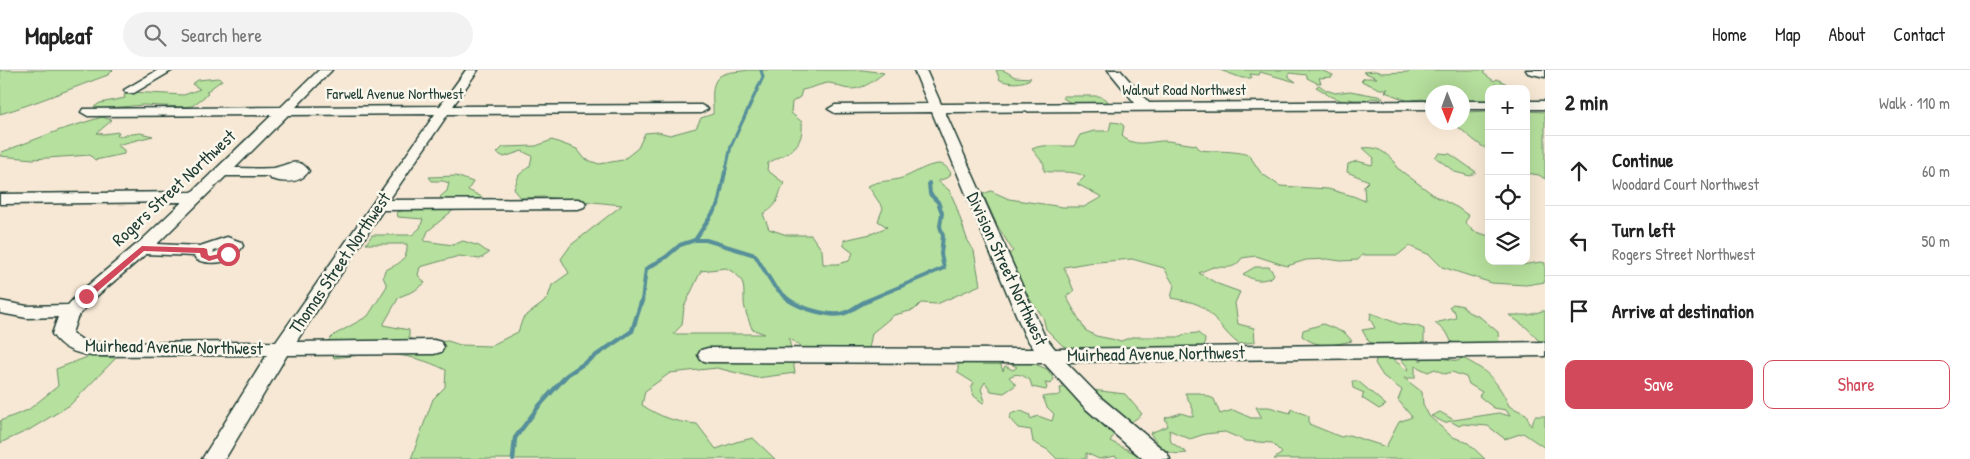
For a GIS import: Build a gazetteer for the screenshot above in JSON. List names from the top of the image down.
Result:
{
  "streets": {
    "street": [
      "Walnut Road Northwest",
      "Farwell Avenue Northwest",
      "Rogers Street Northwest",
      "Thomas Street Northwest",
      "Division Street Northwest",
      "Muirhead Avenue Northwest"
    ]
  },
  "crossings": [
    ["Walnut Road Northwest", "Division Street Northwest"],
    ["Farwell Avenue Northwest", "Rogers Street Northwest"],
    ["Farwell Avenue Northwest", "Thomas Street Northwest"],
    ["Rogers Street Northwest", "Muirhead Avenue Northwest"],
    ["Thomas Street Northwest", "Muirhead Avenue Northwest"],
    ["Division Street Northwest", "Muirhead Avenue Northwest"]
  ],
  "north": "bottom",
  "page": {
    "header": "Mapleaf",
    "search": "Search here",
    "nav": [
      "Home",
      "Map",
      "About",
      "Contact"
    ],
    "heading": ["2 min", "Walk · 110 m"],
    "map_buttons": ["+", "−"],
    "list": [
      ["Continue", "Woodard Court Northwest", "60 m"],
      ["Turn left", "Rogers Street Northwest", "50 m"],
      "Arrive at destination"
    ],
    "buttons": ["Save", "Share"]
  }
}
